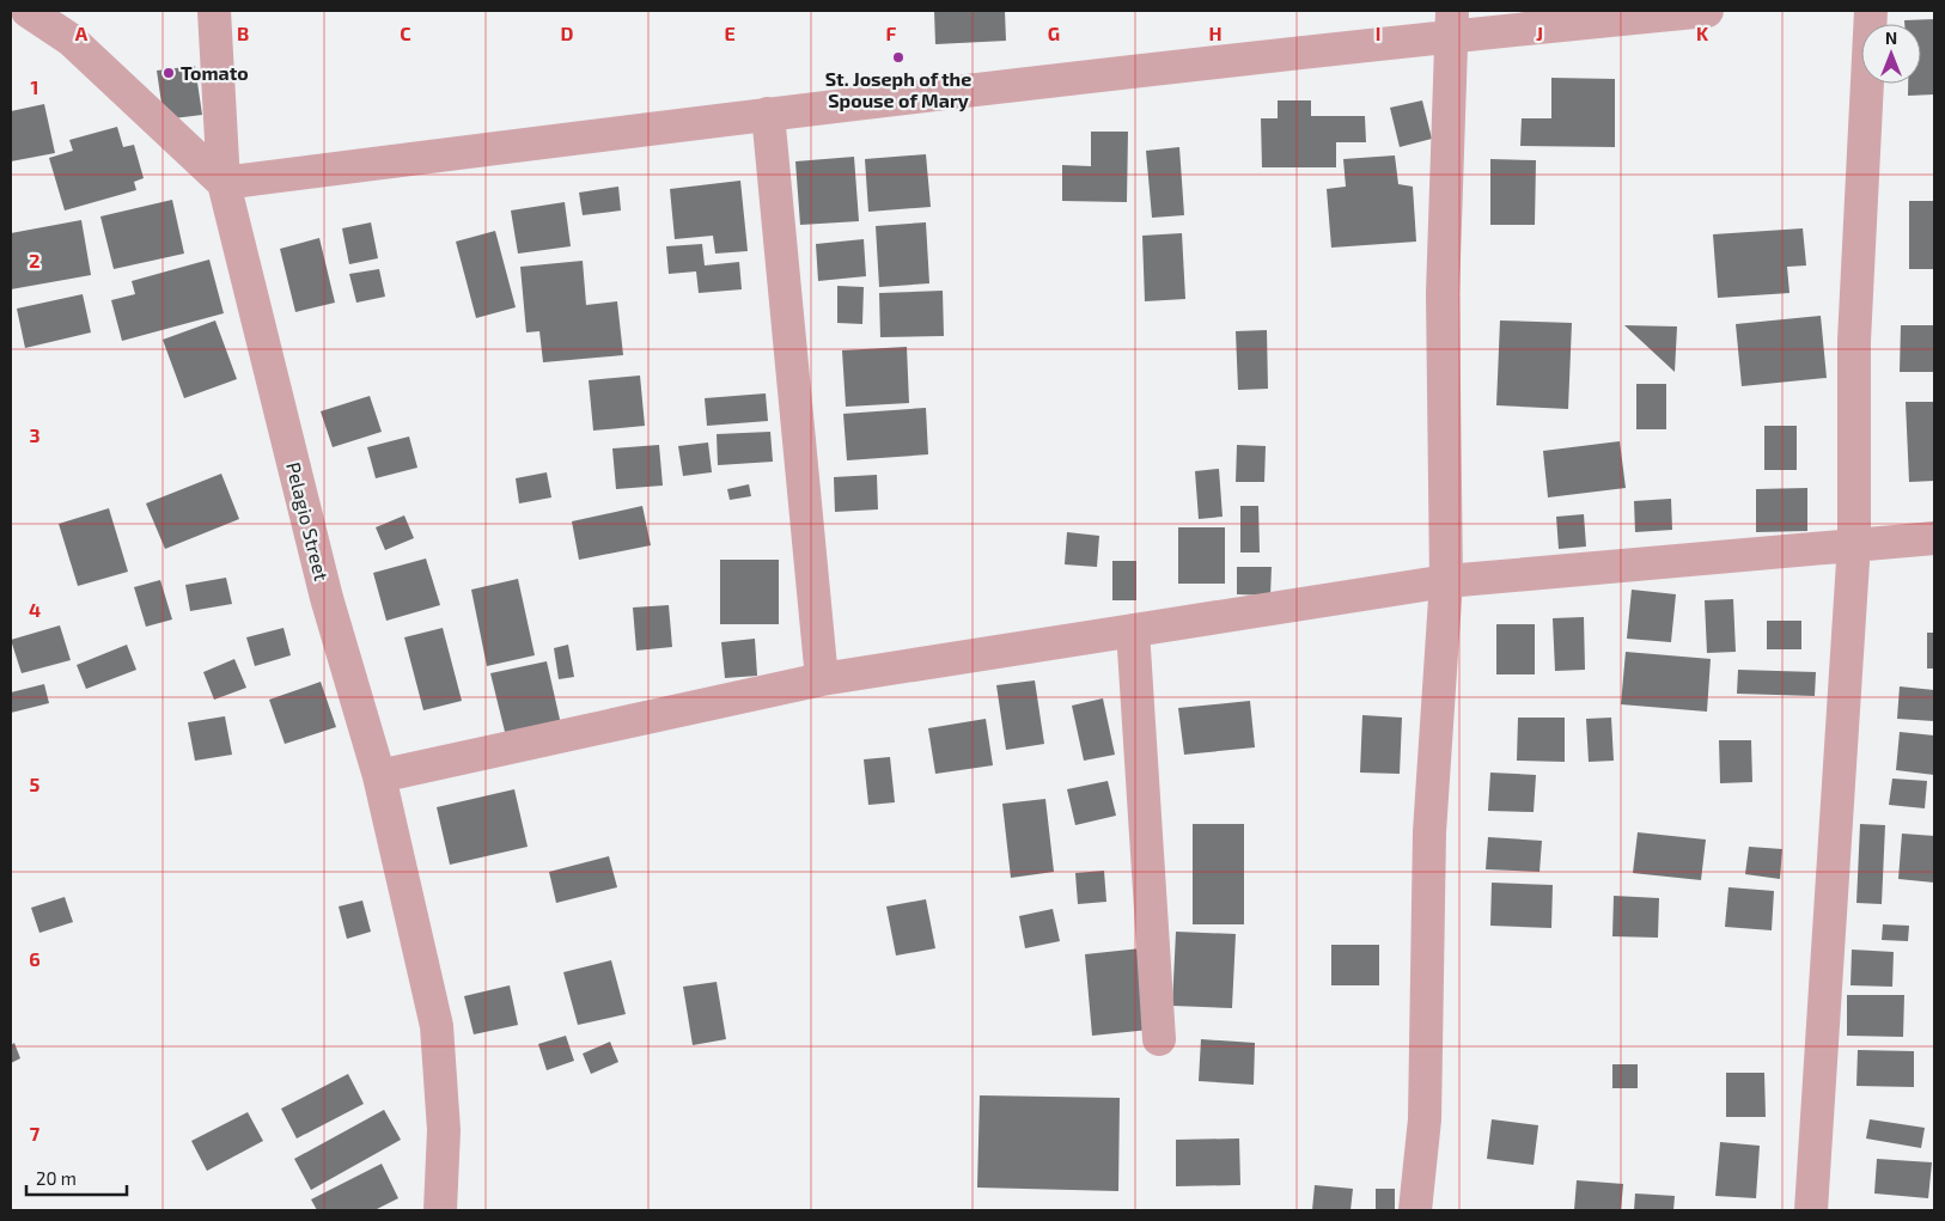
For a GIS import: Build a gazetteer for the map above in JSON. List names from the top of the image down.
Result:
{
  "streets": {
    "street": ["Pelagio Street"]
  },
  "places": ["St. Joseph of the Spouse of Mary", "Tomato"],
  "scale_bar": "20 m",
  "north": "top",
  "grid": {
    "columns": [
      "A",
      "B",
      "C",
      "D",
      "E",
      "F",
      "G",
      "H",
      "I",
      "J",
      "K"
    ],
    "rows": [
      "1",
      "2",
      "3",
      "4",
      "5",
      "6",
      "7"
    ]
  }
}
